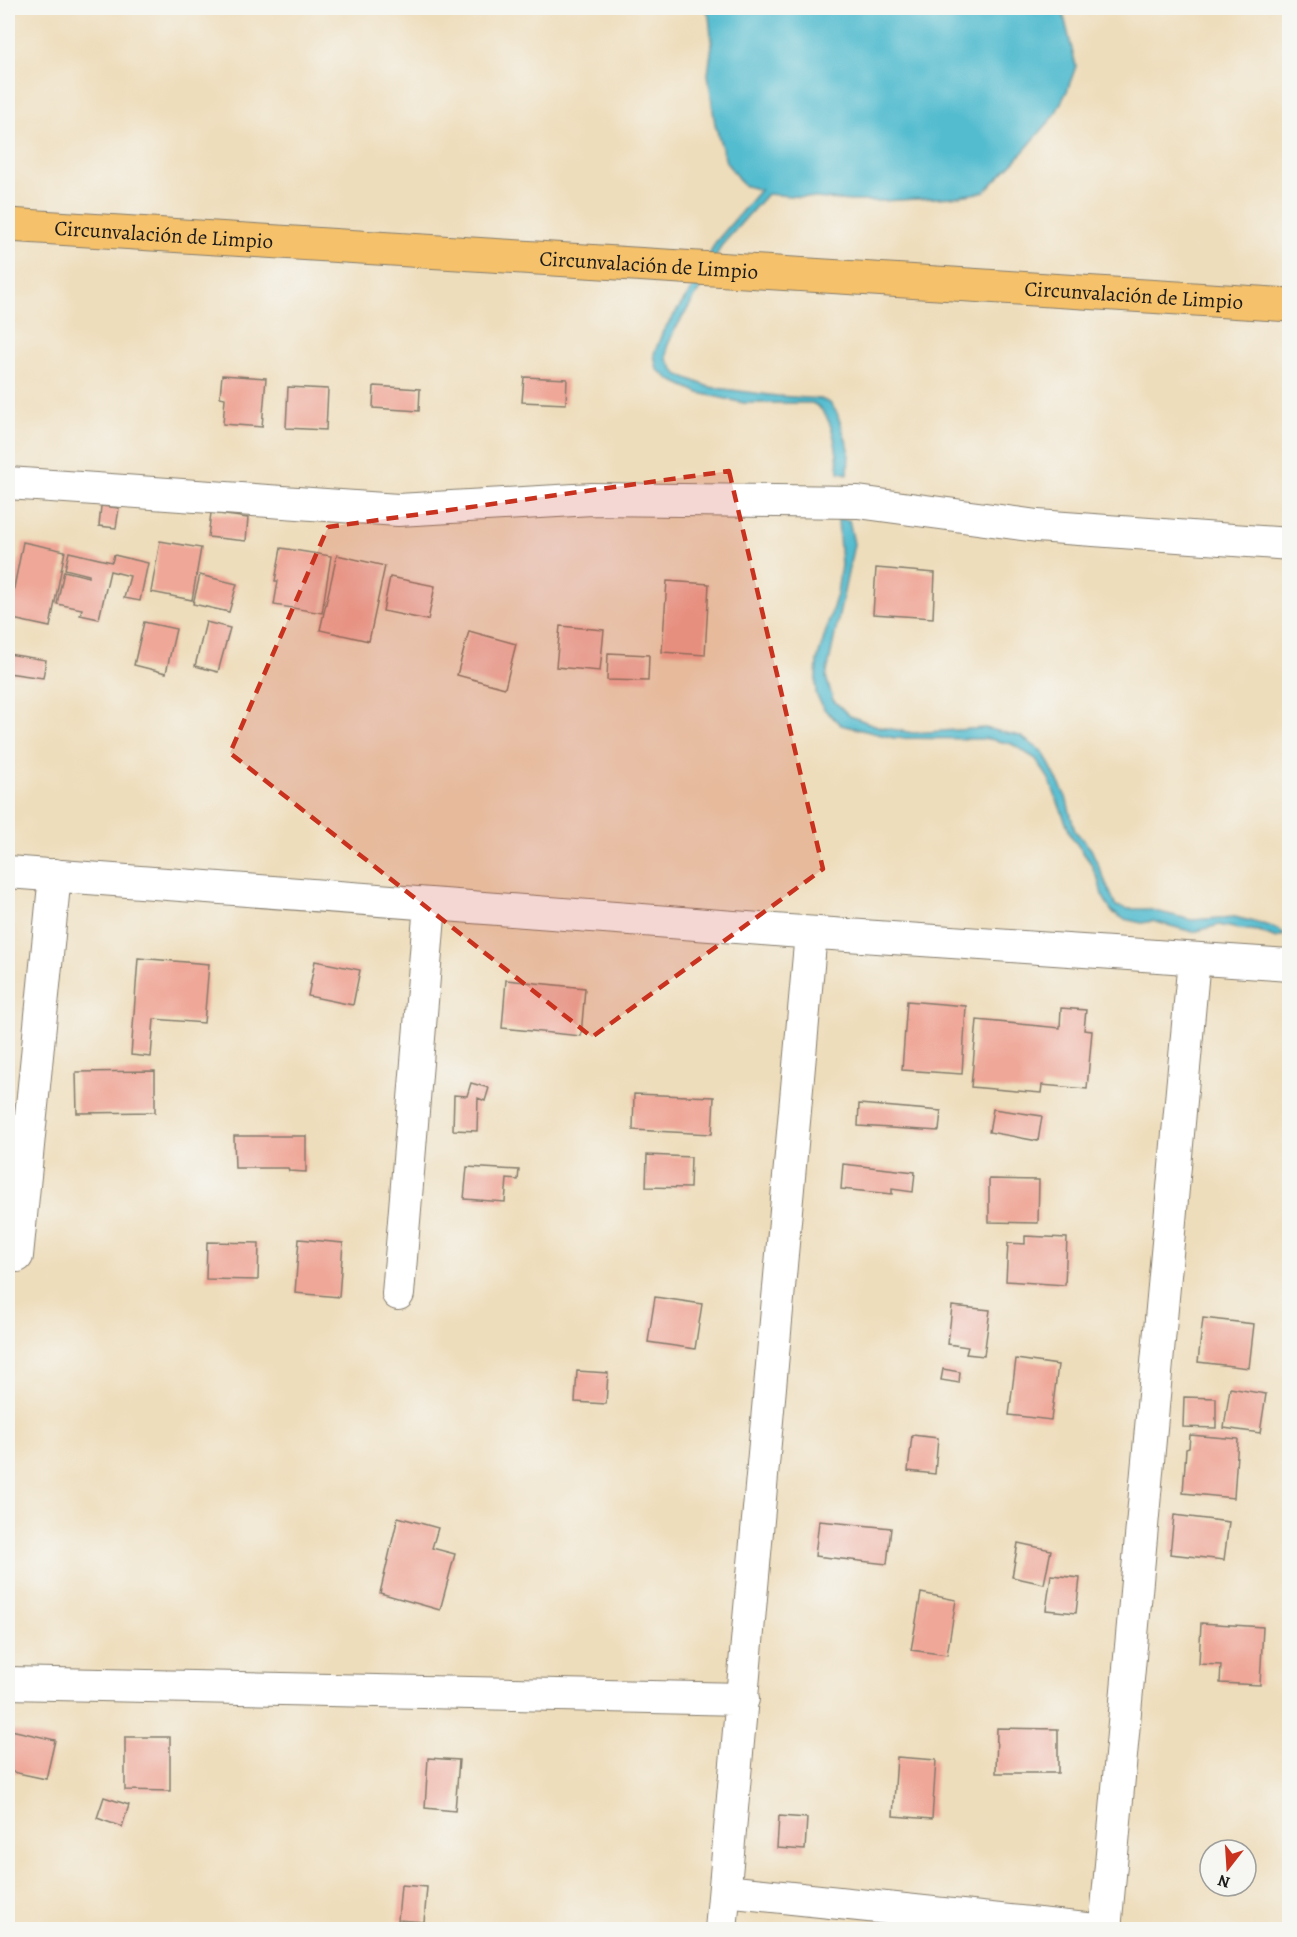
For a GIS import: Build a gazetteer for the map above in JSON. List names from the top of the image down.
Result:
{
  "streets": {
    "highway": ["Circunvalación de Limpio"]
  },
  "north": "bottom"
}
